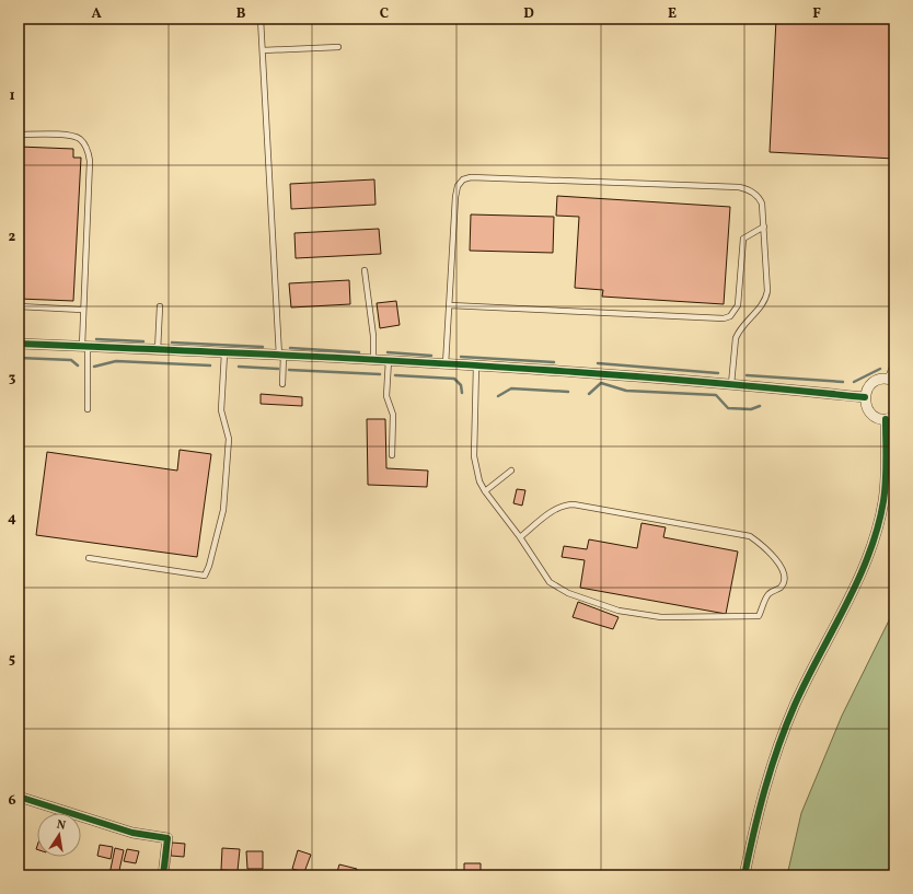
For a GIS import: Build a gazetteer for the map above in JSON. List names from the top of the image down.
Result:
{
  "north": "top",
  "grid": {
    "columns": [
      "A",
      "B",
      "C",
      "D",
      "E",
      "F"
    ],
    "rows": [
      "1",
      "2",
      "3",
      "4",
      "5",
      "6"
    ]
  }
}
